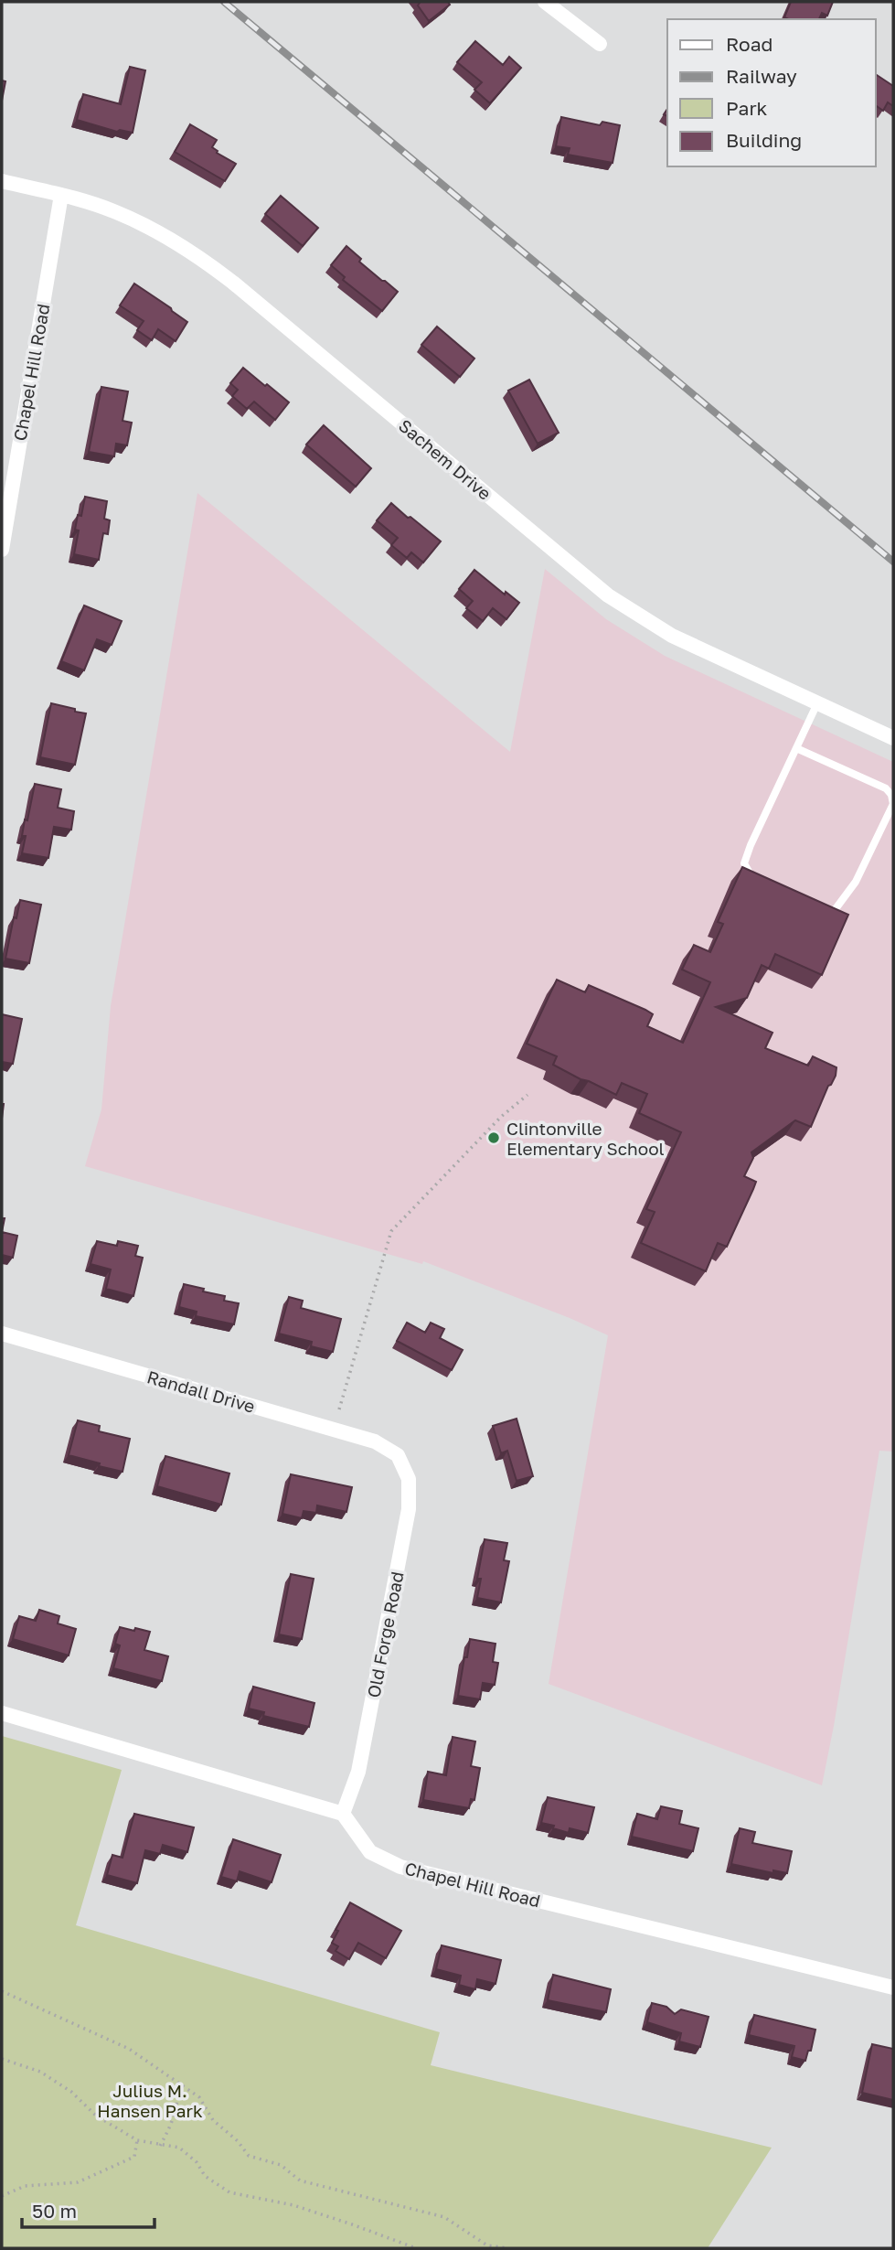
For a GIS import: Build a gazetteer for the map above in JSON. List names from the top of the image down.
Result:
{
  "streets": {
    "street": [
      "Chapel Hill Road",
      "Sachem Drive",
      "Randall Drive",
      "Old Forge Road"
    ]
  },
  "crossings": [
    ["Chapel Hill Road", "Sachem Drive"],
    ["Chapel Hill Road", "Old Forge Road"],
    ["Randall Drive", "Old Forge Road"]
  ],
  "parks": ["Julius M. Hansen Park"],
  "places": ["Clintonville Elementary School"],
  "legend": [
    "Road",
    "Railway",
    "Park",
    "Building"
  ],
  "scale_bar": "50 m"
}
